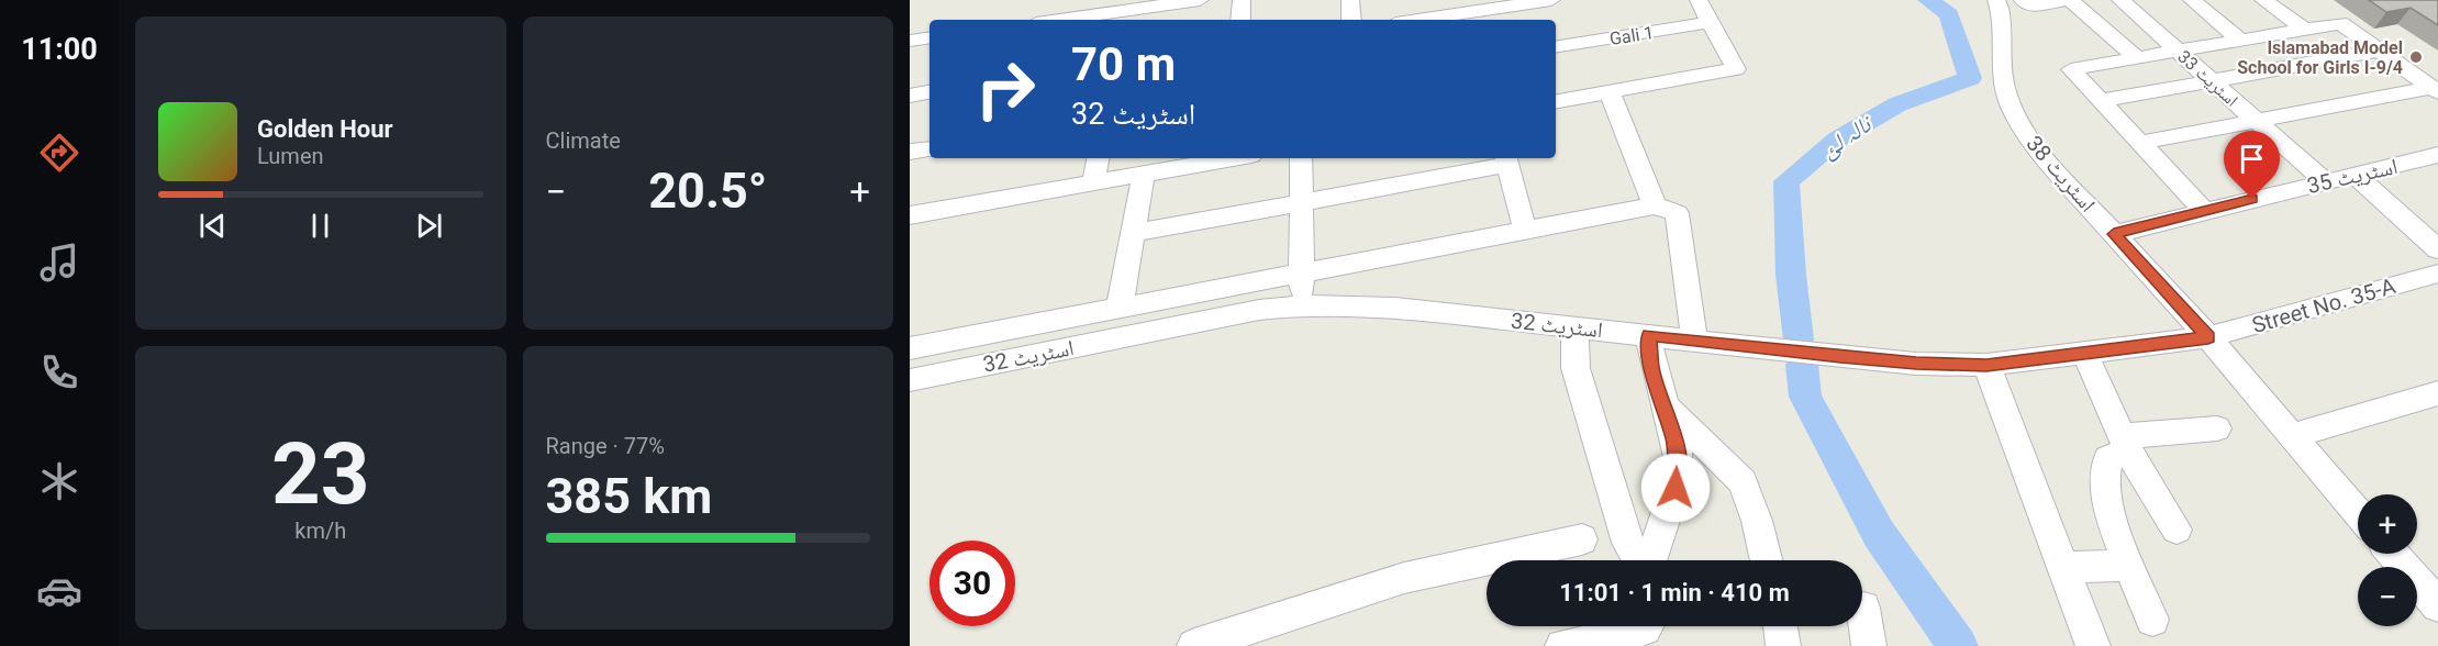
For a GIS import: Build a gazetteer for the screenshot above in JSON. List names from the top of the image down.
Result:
{
  "streets": {
    "street": [
      "Gali 1",
      "اسٹریٹ 33",
      "اسٹریٹ 38",
      "اسٹریٹ 35",
      "Street No. 35-A",
      "اسٹریٹ 32"
    ]
  },
  "crossings": [
    ["اسٹریٹ 33", "اسٹریٹ 35"],
    ["اسٹریٹ 38", "اسٹریٹ 35"],
    ["اسٹریٹ 38", "Street No. 35-A"],
    ["اسٹریٹ 38", "اسٹریٹ 32"],
    ["Street No. 35-A", "اسٹریٹ 32"]
  ],
  "water": ["نالہ لئ"],
  "places": ["Islamabad Model School for Girls I-9/4"],
  "page": {
    "tabs": "11:00",
    "tile": [
      "Climate",
      ["23", "km/h"],
      ["Range · 77%", "385 km"]
    ],
    "turn": ["70 m", "اسٹریٹ 32"],
    "song": ["Golden Hour", "Lumen"],
    "heat": ["−", "20.5°", "+"],
    "map_buttons": ["+", "−"],
    "limit": "30",
    "trip": "11:01 · 1 min · 410 m"
  }
}
